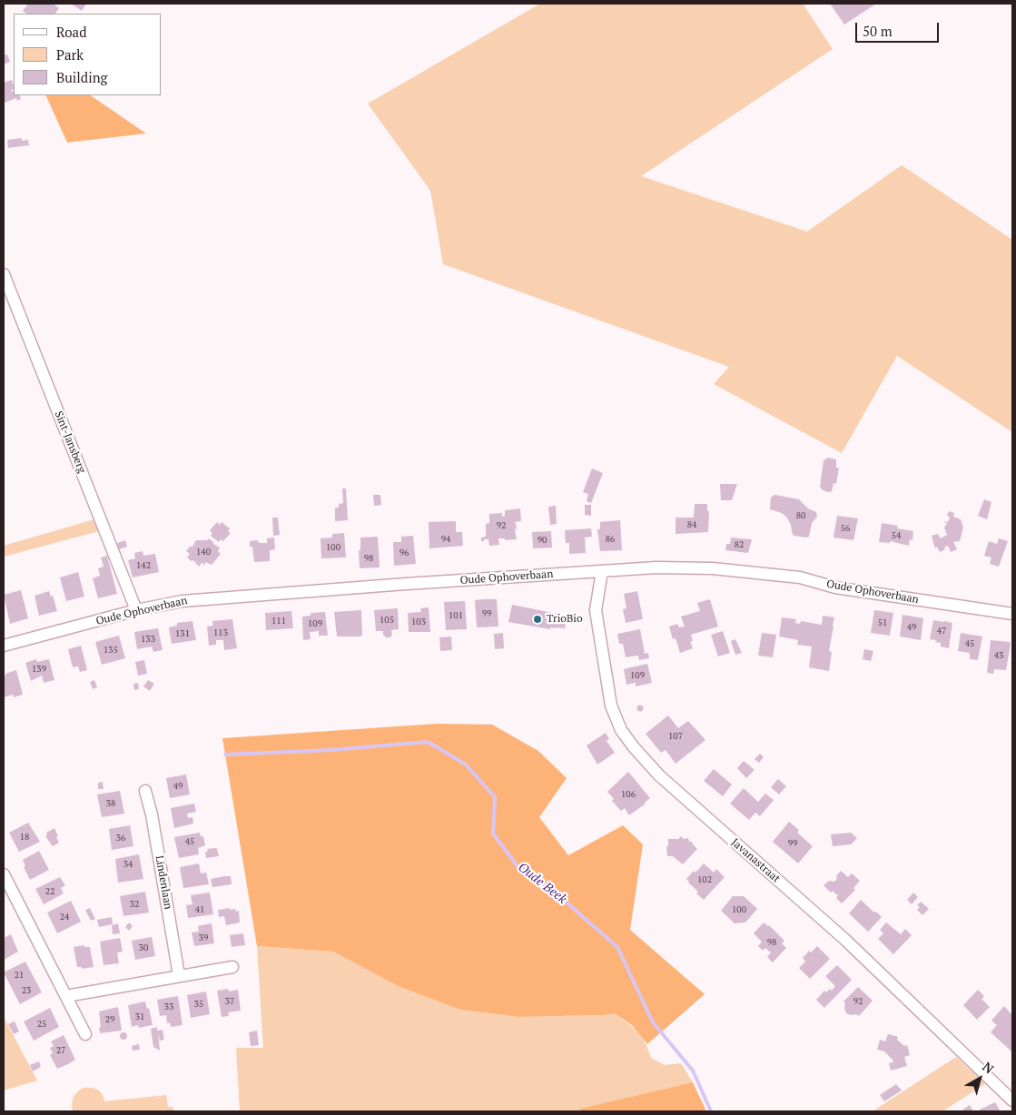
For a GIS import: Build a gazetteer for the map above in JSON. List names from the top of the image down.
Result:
{
  "streets": {
    "street": [
      "Sint-Jansberg",
      "Oude Ophoverbaan",
      "Javanastraat",
      "Lindenlaan"
    ]
  },
  "crossings": [
    ["Sint-Jansberg", "Oude Ophoverbaan"],
    ["Oude Ophoverbaan", "Javanastraat"]
  ],
  "water": ["Oude Beek"],
  "places": ["TrioBio"],
  "house_numbers": [
    "80",
    "84",
    "92",
    "56",
    "54",
    "94",
    "86",
    "90",
    "82",
    "100",
    "140",
    "96",
    "98",
    "142",
    "99",
    "101",
    "105",
    "111",
    "103",
    "51",
    "109",
    "49",
    "47",
    "113",
    "131",
    "133",
    "45",
    "135",
    "43",
    "139",
    "109",
    "107",
    "49",
    "106",
    "38",
    "18",
    "36",
    "45",
    "99",
    "34",
    "102",
    "22",
    "32",
    "41",
    "100",
    "24",
    "39",
    "98",
    "30",
    "21",
    "23",
    "37",
    "92",
    "35",
    "33",
    "31",
    "29",
    "25",
    "27"
  ],
  "legend": ["Road", "Park", "Building"],
  "scale_bar": "50 m",
  "north": "top right"
}
